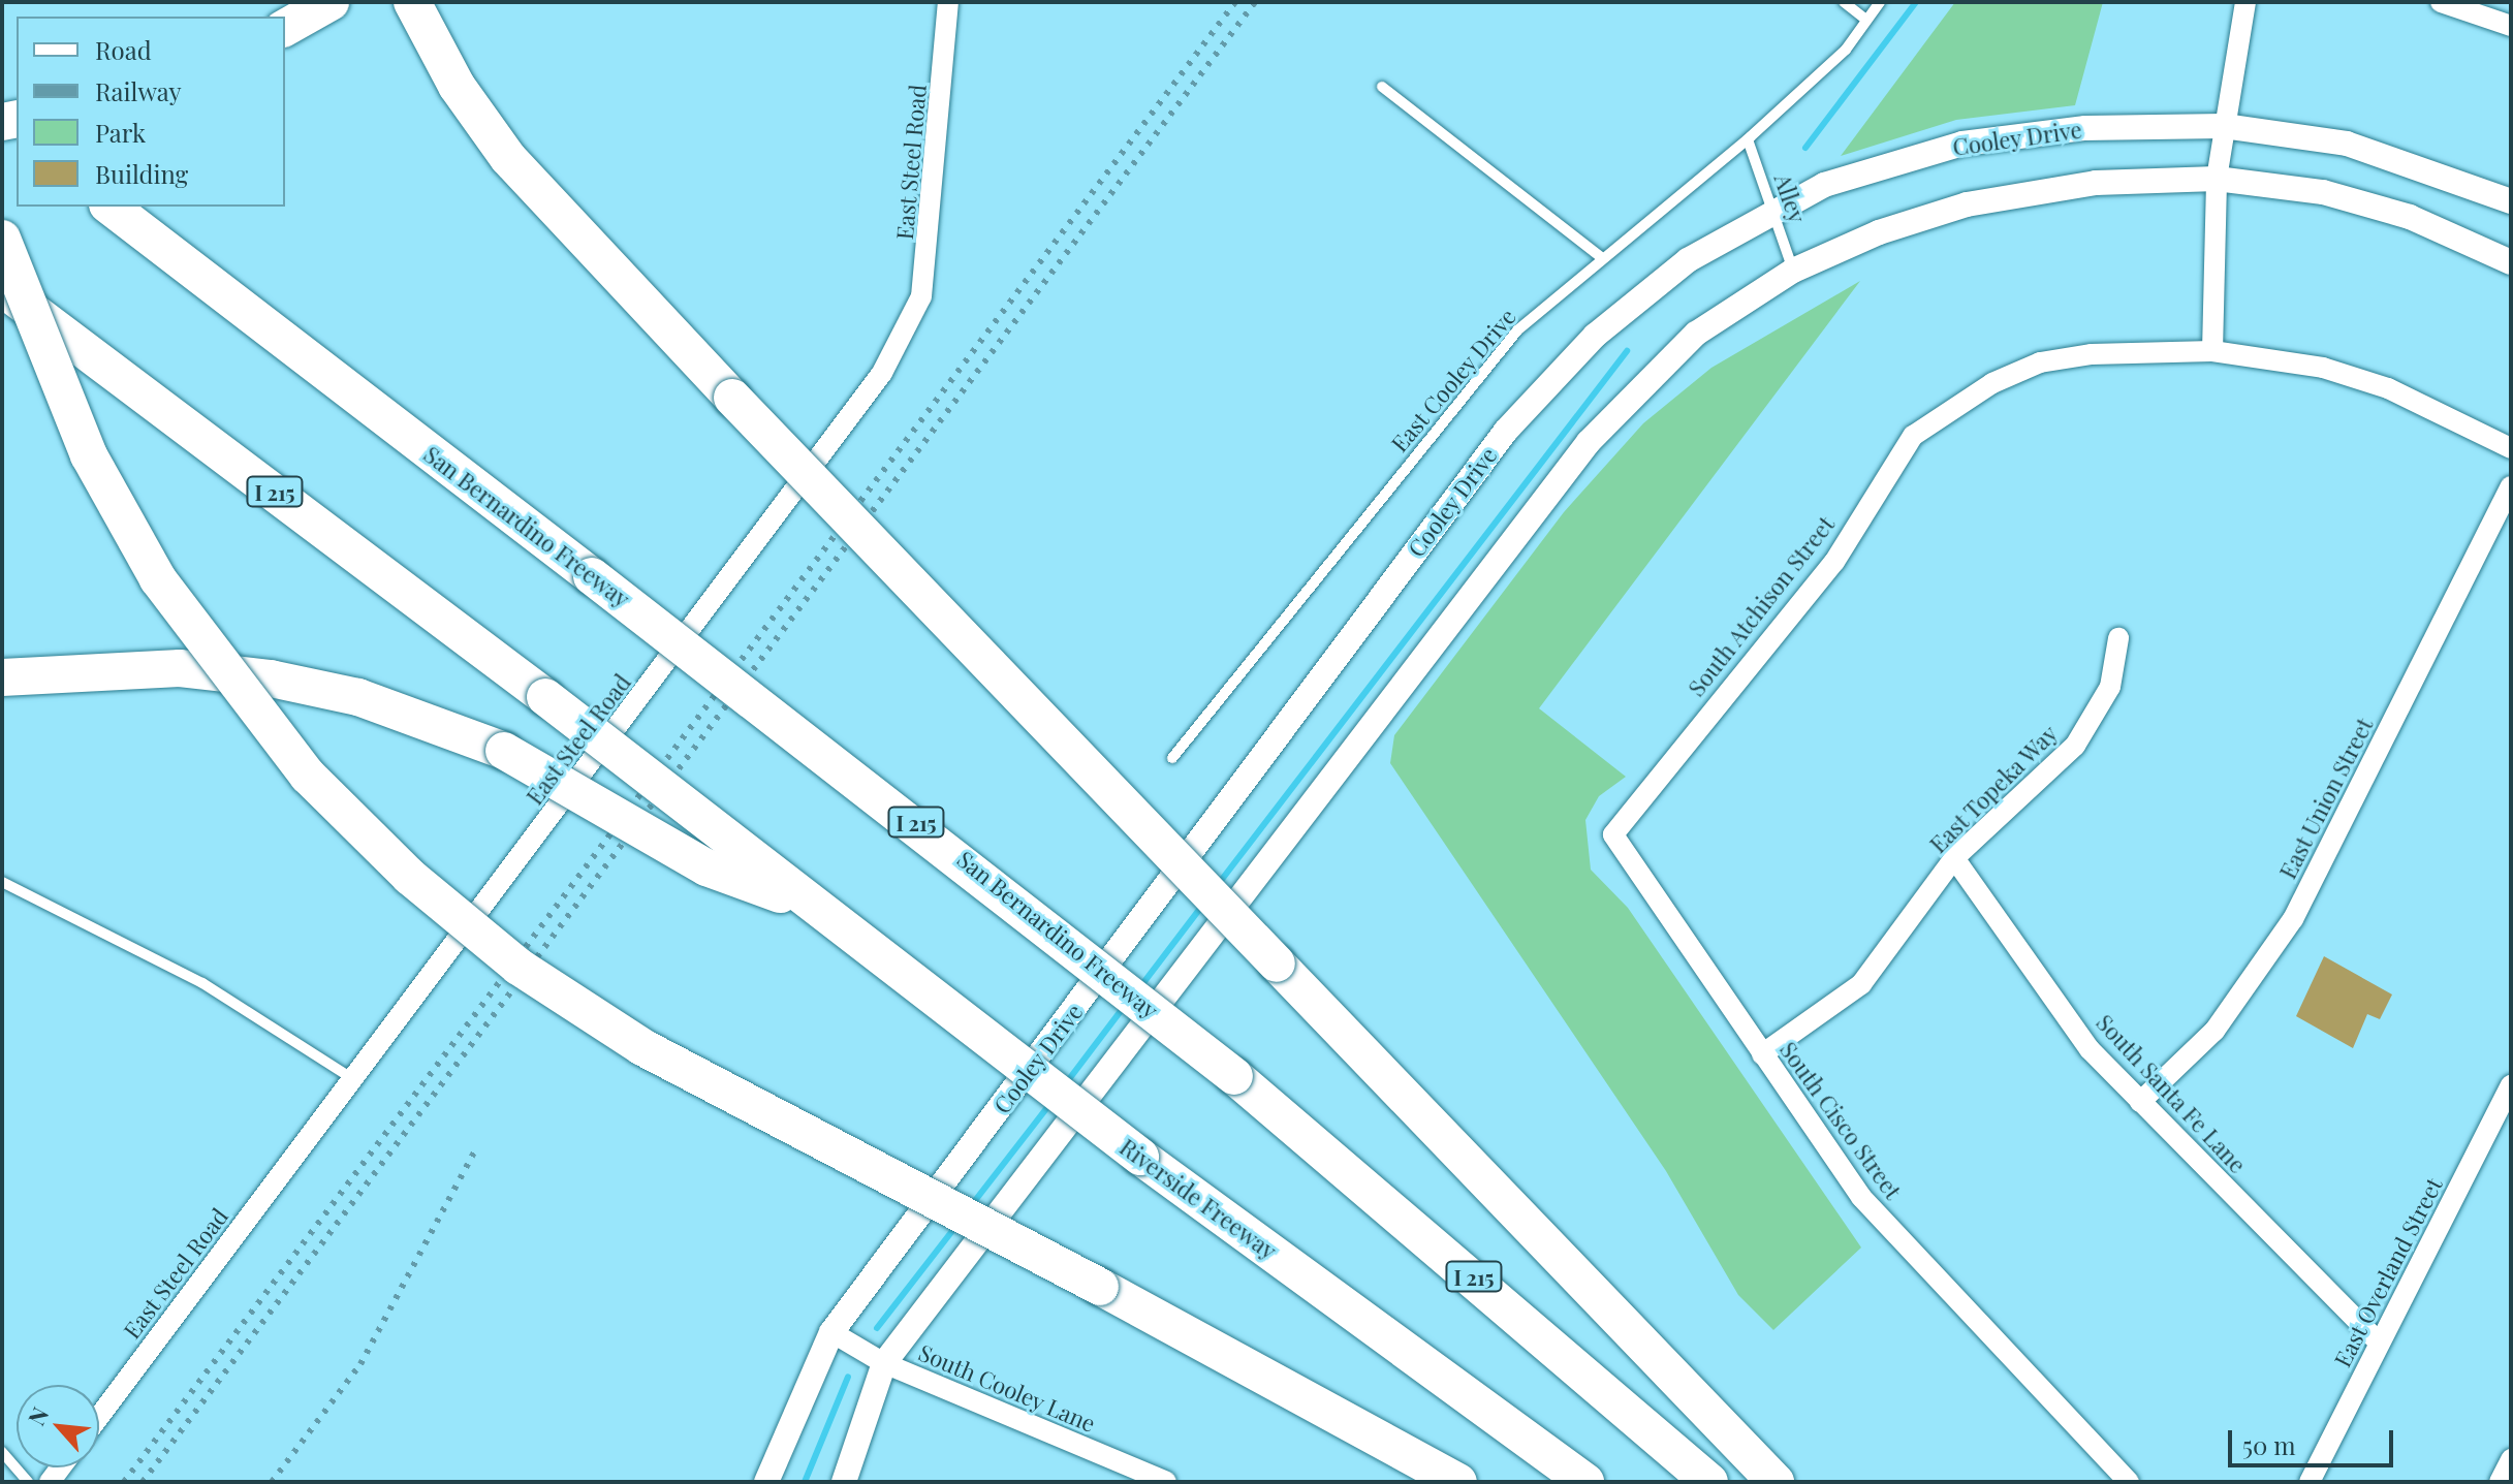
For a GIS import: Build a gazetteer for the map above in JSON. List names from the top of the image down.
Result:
{
  "streets": {
    "highway": ["I 215", "San Bernardino Freeway", "Riverside Freeway"],
    "street": [
      "Cooley Drive",
      "East Steel Road",
      "South Atchison Street",
      "East Topeka Way",
      "East Union Street",
      "South Santa Fe Lane",
      "South Cisco Street",
      "East Overland Street",
      "South Cooley Lane"
    ],
    "lane": ["Alley", "East Cooley Drive"]
  },
  "crossings": [
    ["Cooley Drive", "Alley"],
    ["Cooley Drive", "South Cooley Lane"],
    ["Alley", "East Cooley Drive"],
    ["I 215", "Riverside Freeway"],
    ["South Atchison Street", "South Cisco Street"],
    ["East Topeka Way", "South Santa Fe Lane"],
    ["East Topeka Way", "South Cisco Street"],
    ["East Union Street", "South Santa Fe Lane"],
    ["South Santa Fe Lane", "East Overland Street"]
  ],
  "legend": [
    "Road",
    "Railway",
    "Park",
    "Building"
  ],
  "scale_bar": "50 m",
  "north": "top left"
}
